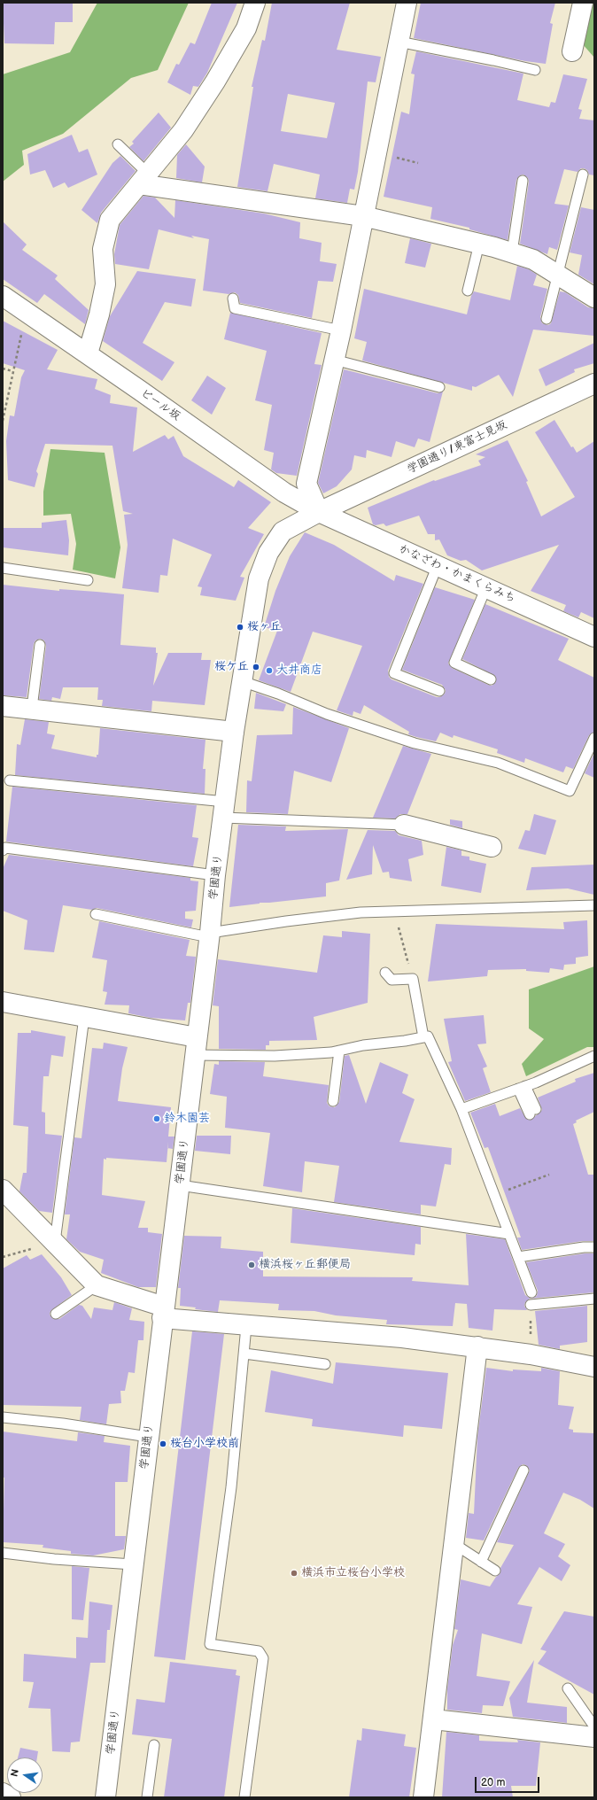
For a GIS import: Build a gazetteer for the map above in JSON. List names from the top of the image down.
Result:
{
  "streets": {
    "street": [
      "ビール坂",
      "学園通り/東富士見坂",
      "かなざわ・かまくらみち",
      "学園通り"
    ]
  },
  "crossings": [
    ["ビール坂", "学園通り/東富士見坂"],
    ["ビール坂", "かなざわ・かまくらみち"],
    ["ビール坂", "学園通り"],
    ["学園通り/東富士見坂", "かなざわ・かまくらみち"],
    ["学園通り/東富士見坂", "学園通り"],
    ["かなざわ・かまくらみち", "学園通り"]
  ],
  "places": [
    "桜ヶ丘",
    "桜ケ丘",
    "大井商店",
    "鈴木園芸",
    "横浜桜ヶ丘郵便局",
    "桜台小学校前",
    "横浜市立桜台小学校"
  ],
  "scale_bar": "20 m",
  "north": "left"
}
